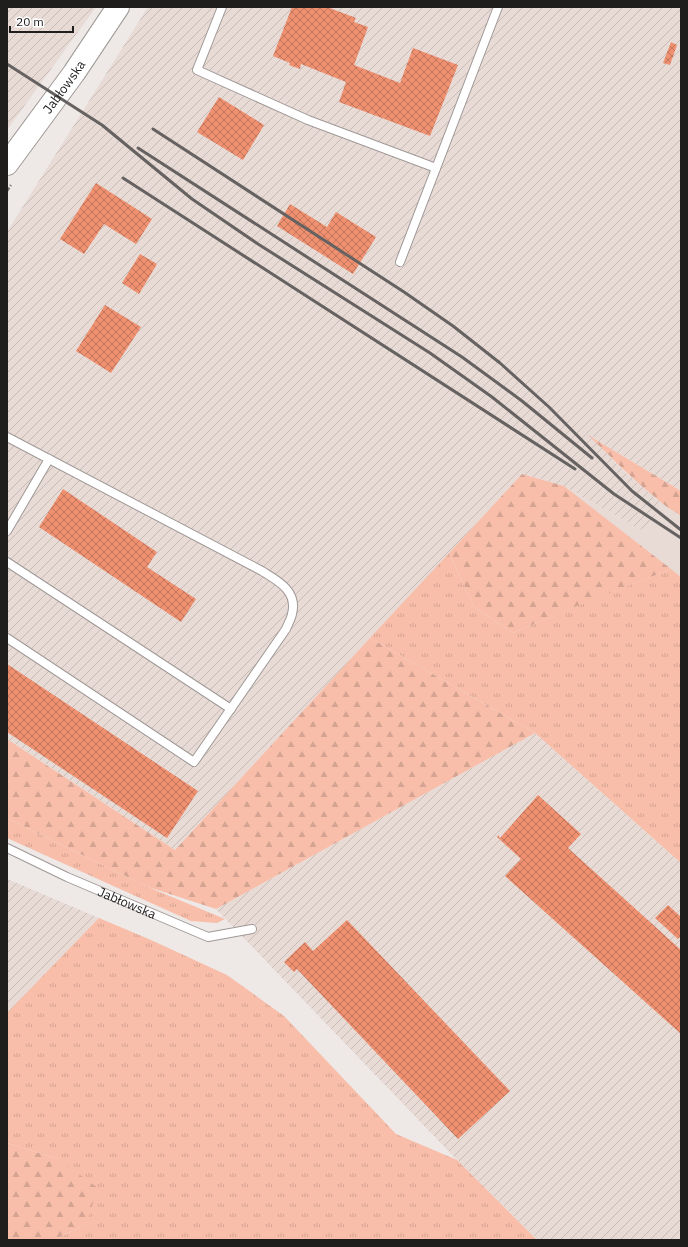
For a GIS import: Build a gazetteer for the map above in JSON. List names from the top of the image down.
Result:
{
  "streets": {
    "main road": ["Jabłowska"]
  },
  "scale_bar": "20 m"
}
